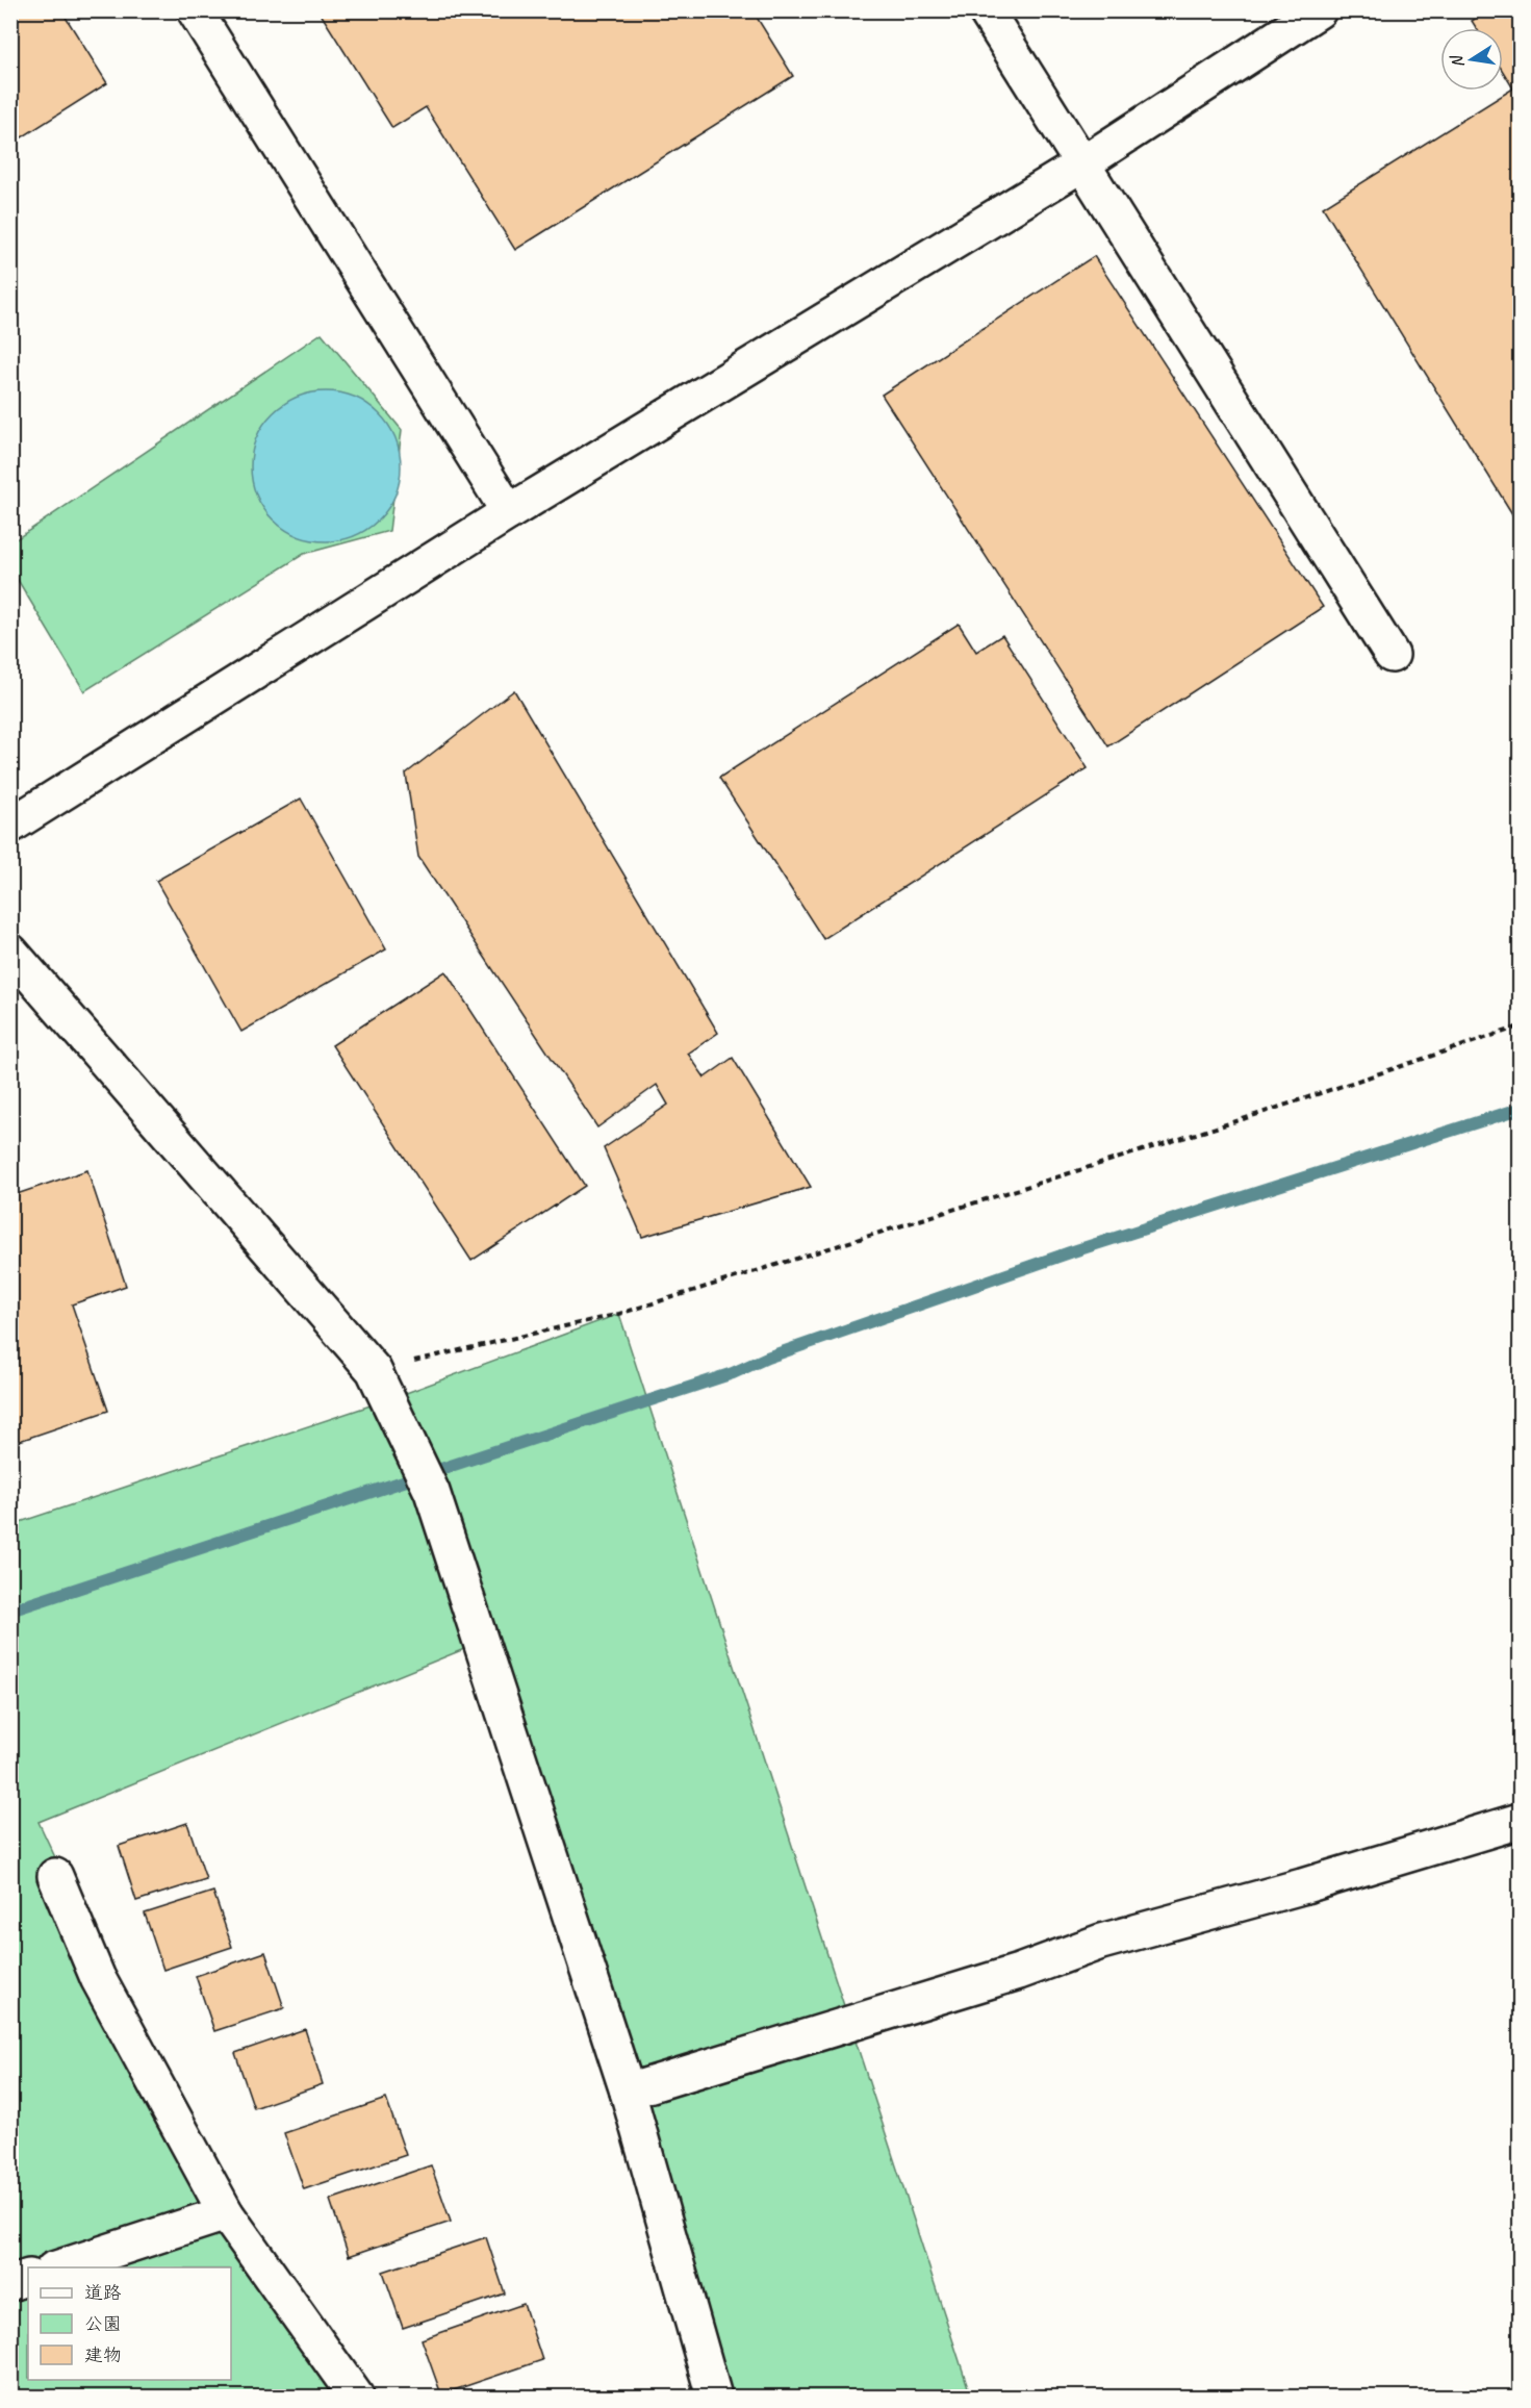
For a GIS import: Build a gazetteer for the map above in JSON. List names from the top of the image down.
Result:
{
  "legend": ["道路", "公園", "建物"],
  "north": "left"
}
